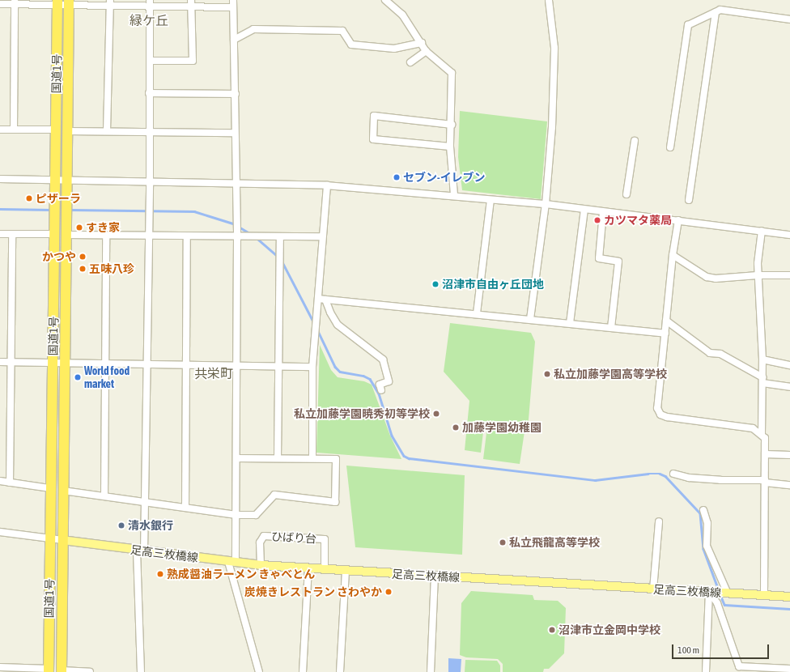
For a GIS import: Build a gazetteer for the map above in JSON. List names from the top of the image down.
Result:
{
  "streets": {
    "highway": ["国道1号"],
    "main road": ["足高三枚橋線"],
    "street": ["ひばり台"]
  },
  "crossings": [
    ["国道1号", "足高三枚橋線"],
    ["ひばり台", "足高三枚橋線"]
  ],
  "districts": ["緑ケ丘", "共栄町"],
  "places": [
    "セブン-イレブン",
    "ピザーラ",
    "カツマタ薬局",
    "すき家",
    "かつや",
    "五味八珍",
    "沼津市自由ヶ丘団地",
    "私立加藤学園高等学校",
    "World food market",
    "私立加藤学園暁秀初等学校",
    "加藤学園幼稚園",
    "清水銀行",
    "私立飛龍高等学校",
    "熟成醤油ラーメン きゃべとん",
    "炭焼きレストラン さわやか",
    "沼津市立金岡中学校"
  ],
  "scale_bar": "100 m"
}
